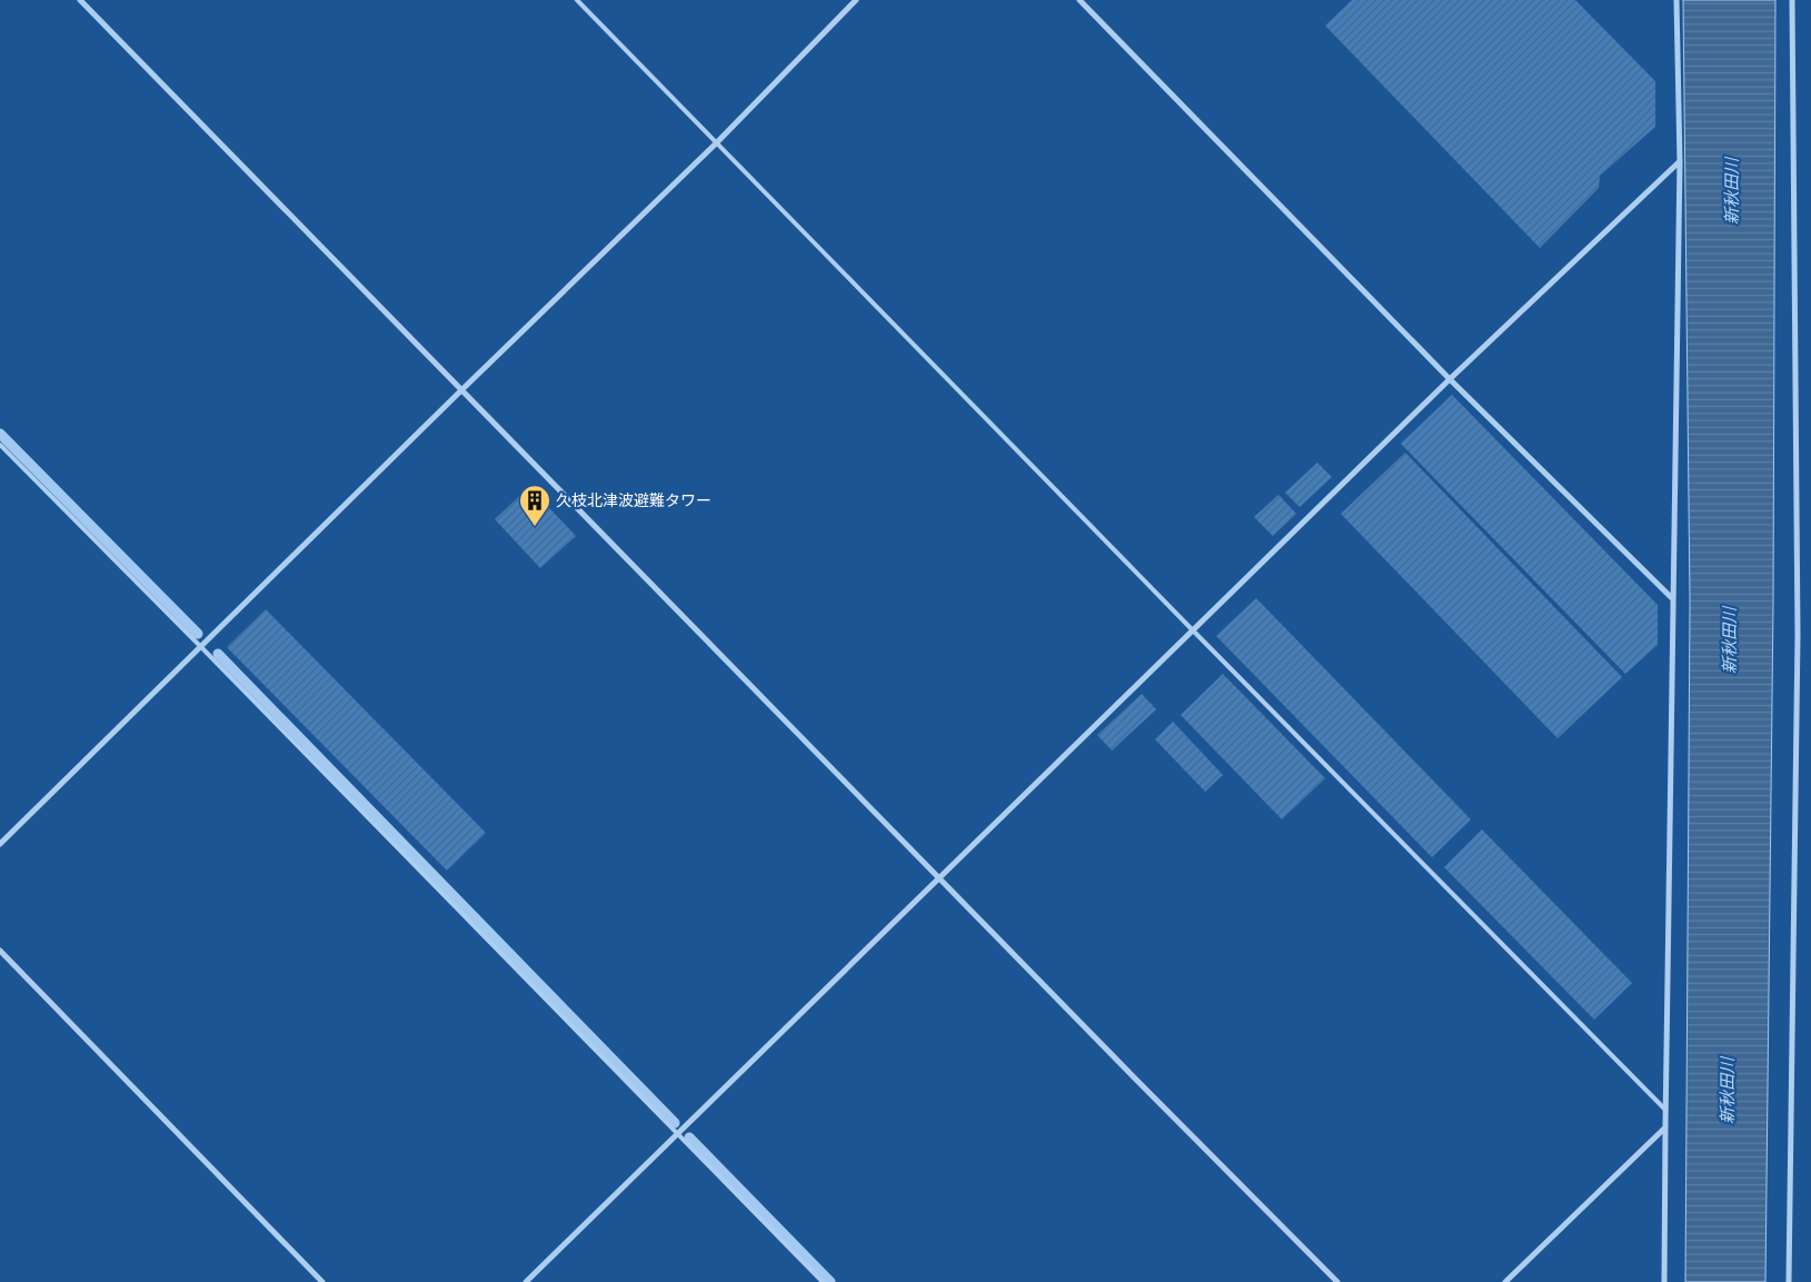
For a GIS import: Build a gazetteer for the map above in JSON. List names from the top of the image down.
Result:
{
  "water": ["新秋田川"],
  "places": {
    "building": ["久枝北津波避難タワー"]
  }
}
